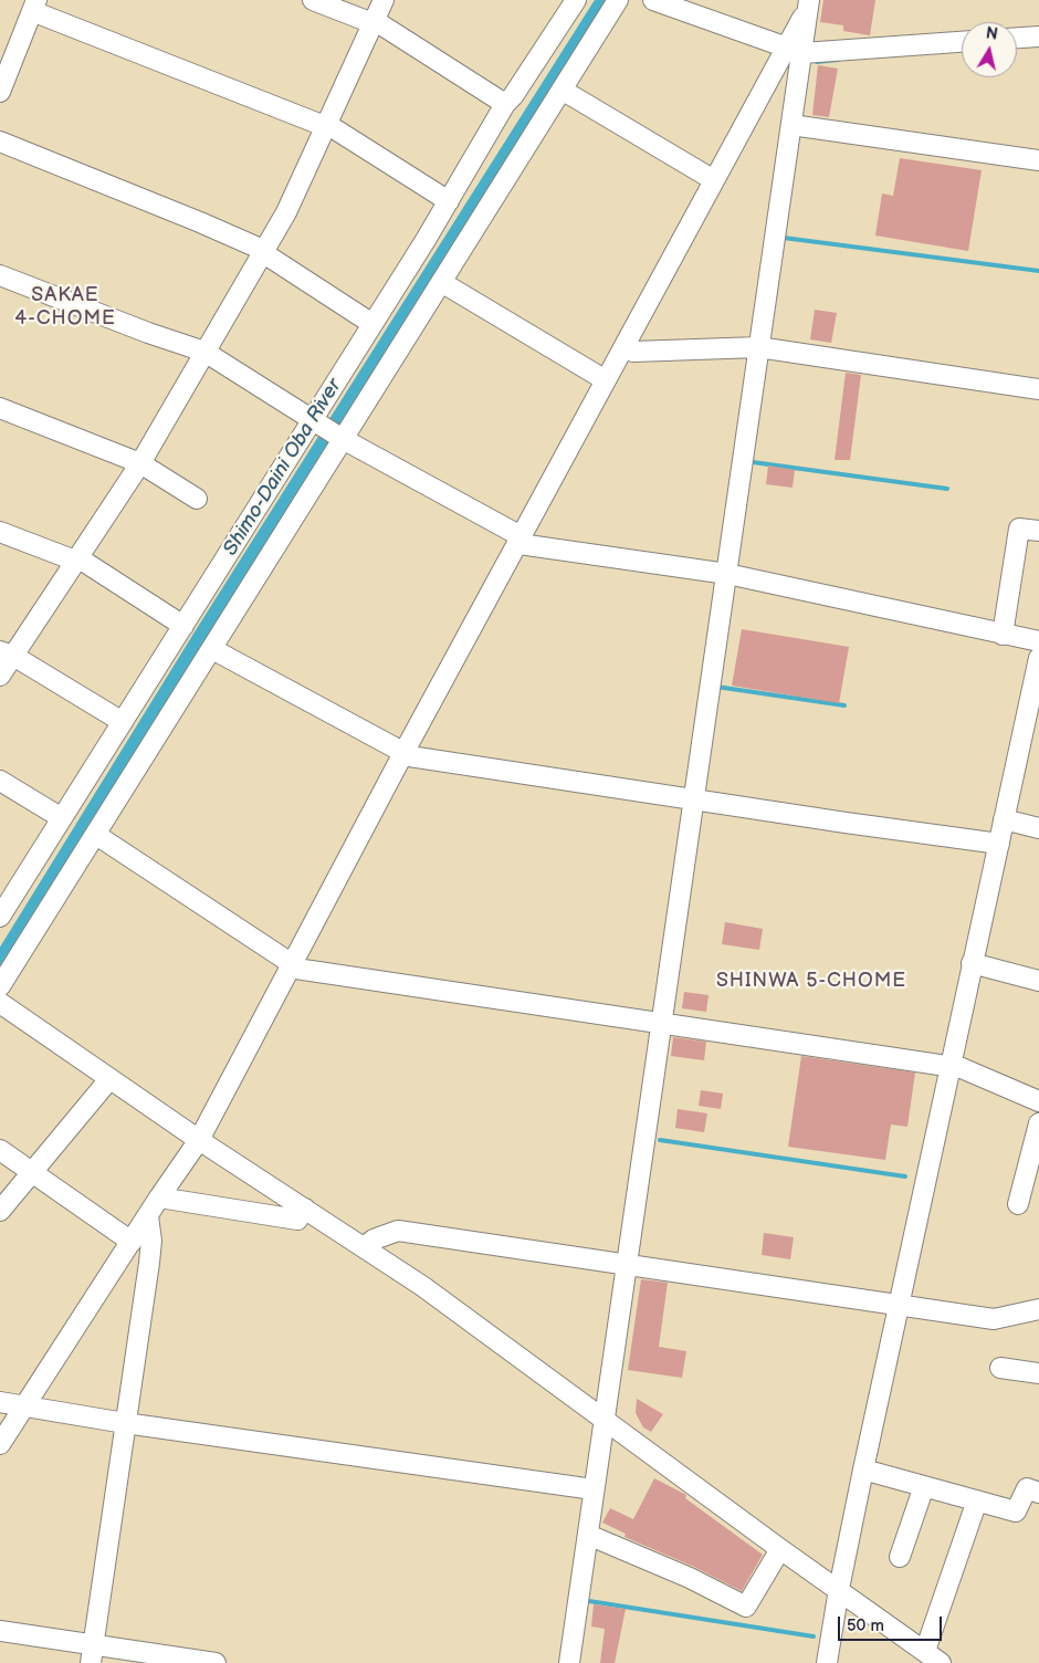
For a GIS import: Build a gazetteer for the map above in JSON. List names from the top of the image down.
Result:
{
  "districts": ["SAKAE 4-CHOME", "SHINWA 5-CHOME"],
  "water": ["Shimo-Daini Oba River"],
  "scale_bar": "50 m",
  "north": "top"
}
